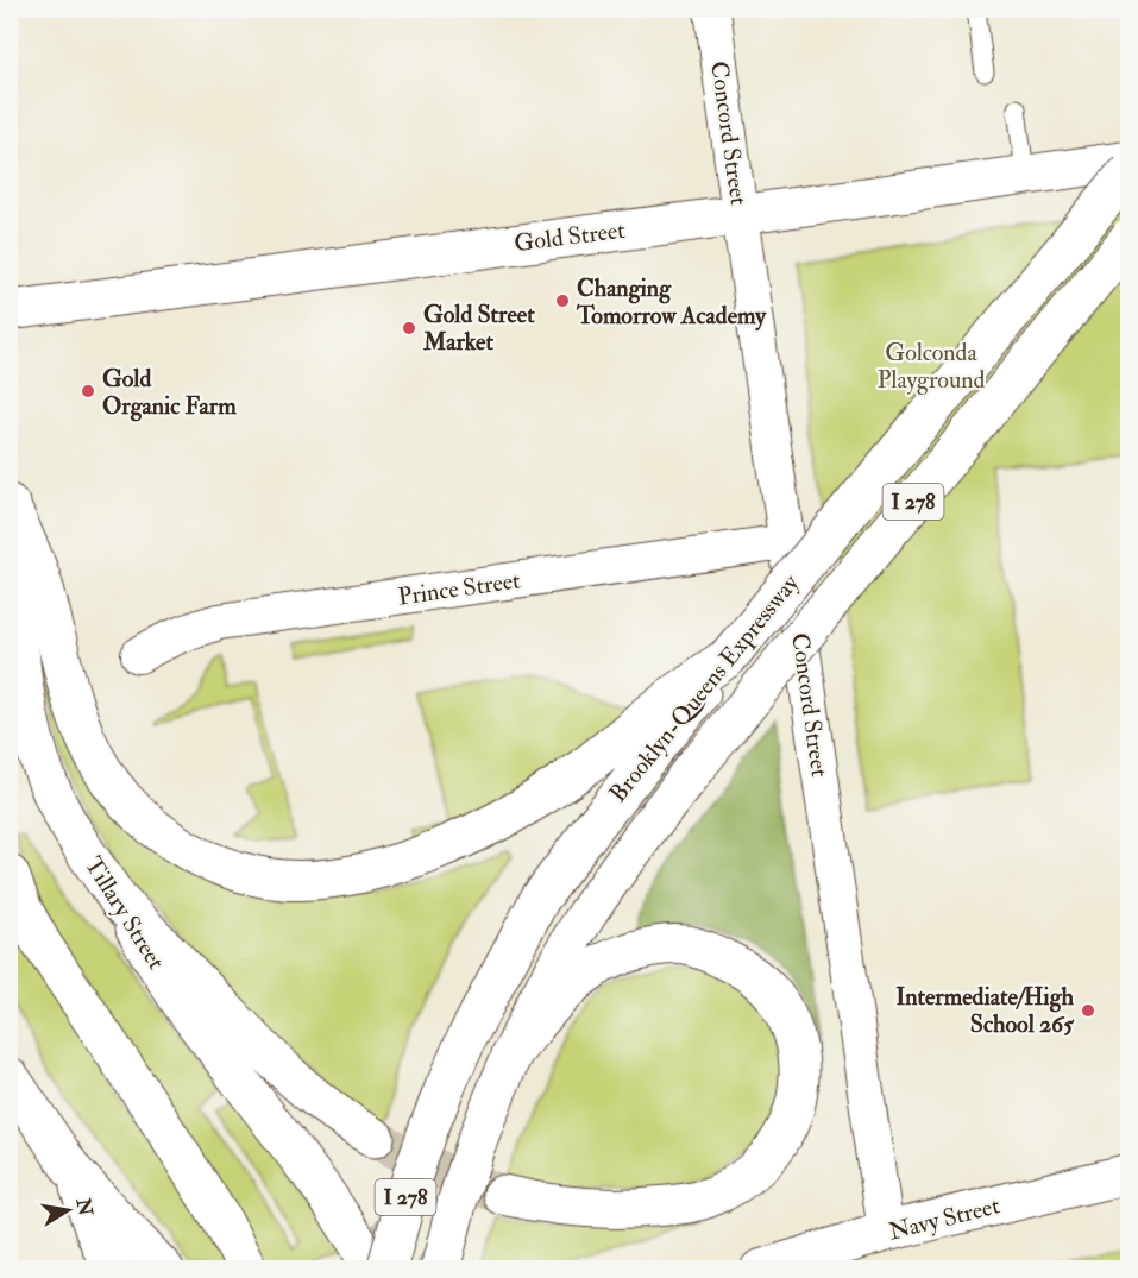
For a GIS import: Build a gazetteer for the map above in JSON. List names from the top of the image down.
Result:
{
  "streets": {
    "main road": [
      "Gold Street",
      "I 278",
      "Brooklyn-Queens Expressway",
      "Tillary Street",
      "Navy Street"
    ],
    "street": ["Concord Street", "Prince Street"]
  },
  "crossings": [
    ["Concord Street", "Gold Street"],
    ["Concord Street", "Prince Street"],
    ["Concord Street", "Navy Street"]
  ],
  "parks": ["Golconda Playground"],
  "places": [
    "Changing Tomorrow Academy",
    "Gold Street Market",
    "Gold Organic Farm",
    "Intermediate/High School 265"
  ],
  "north": "right"
}
